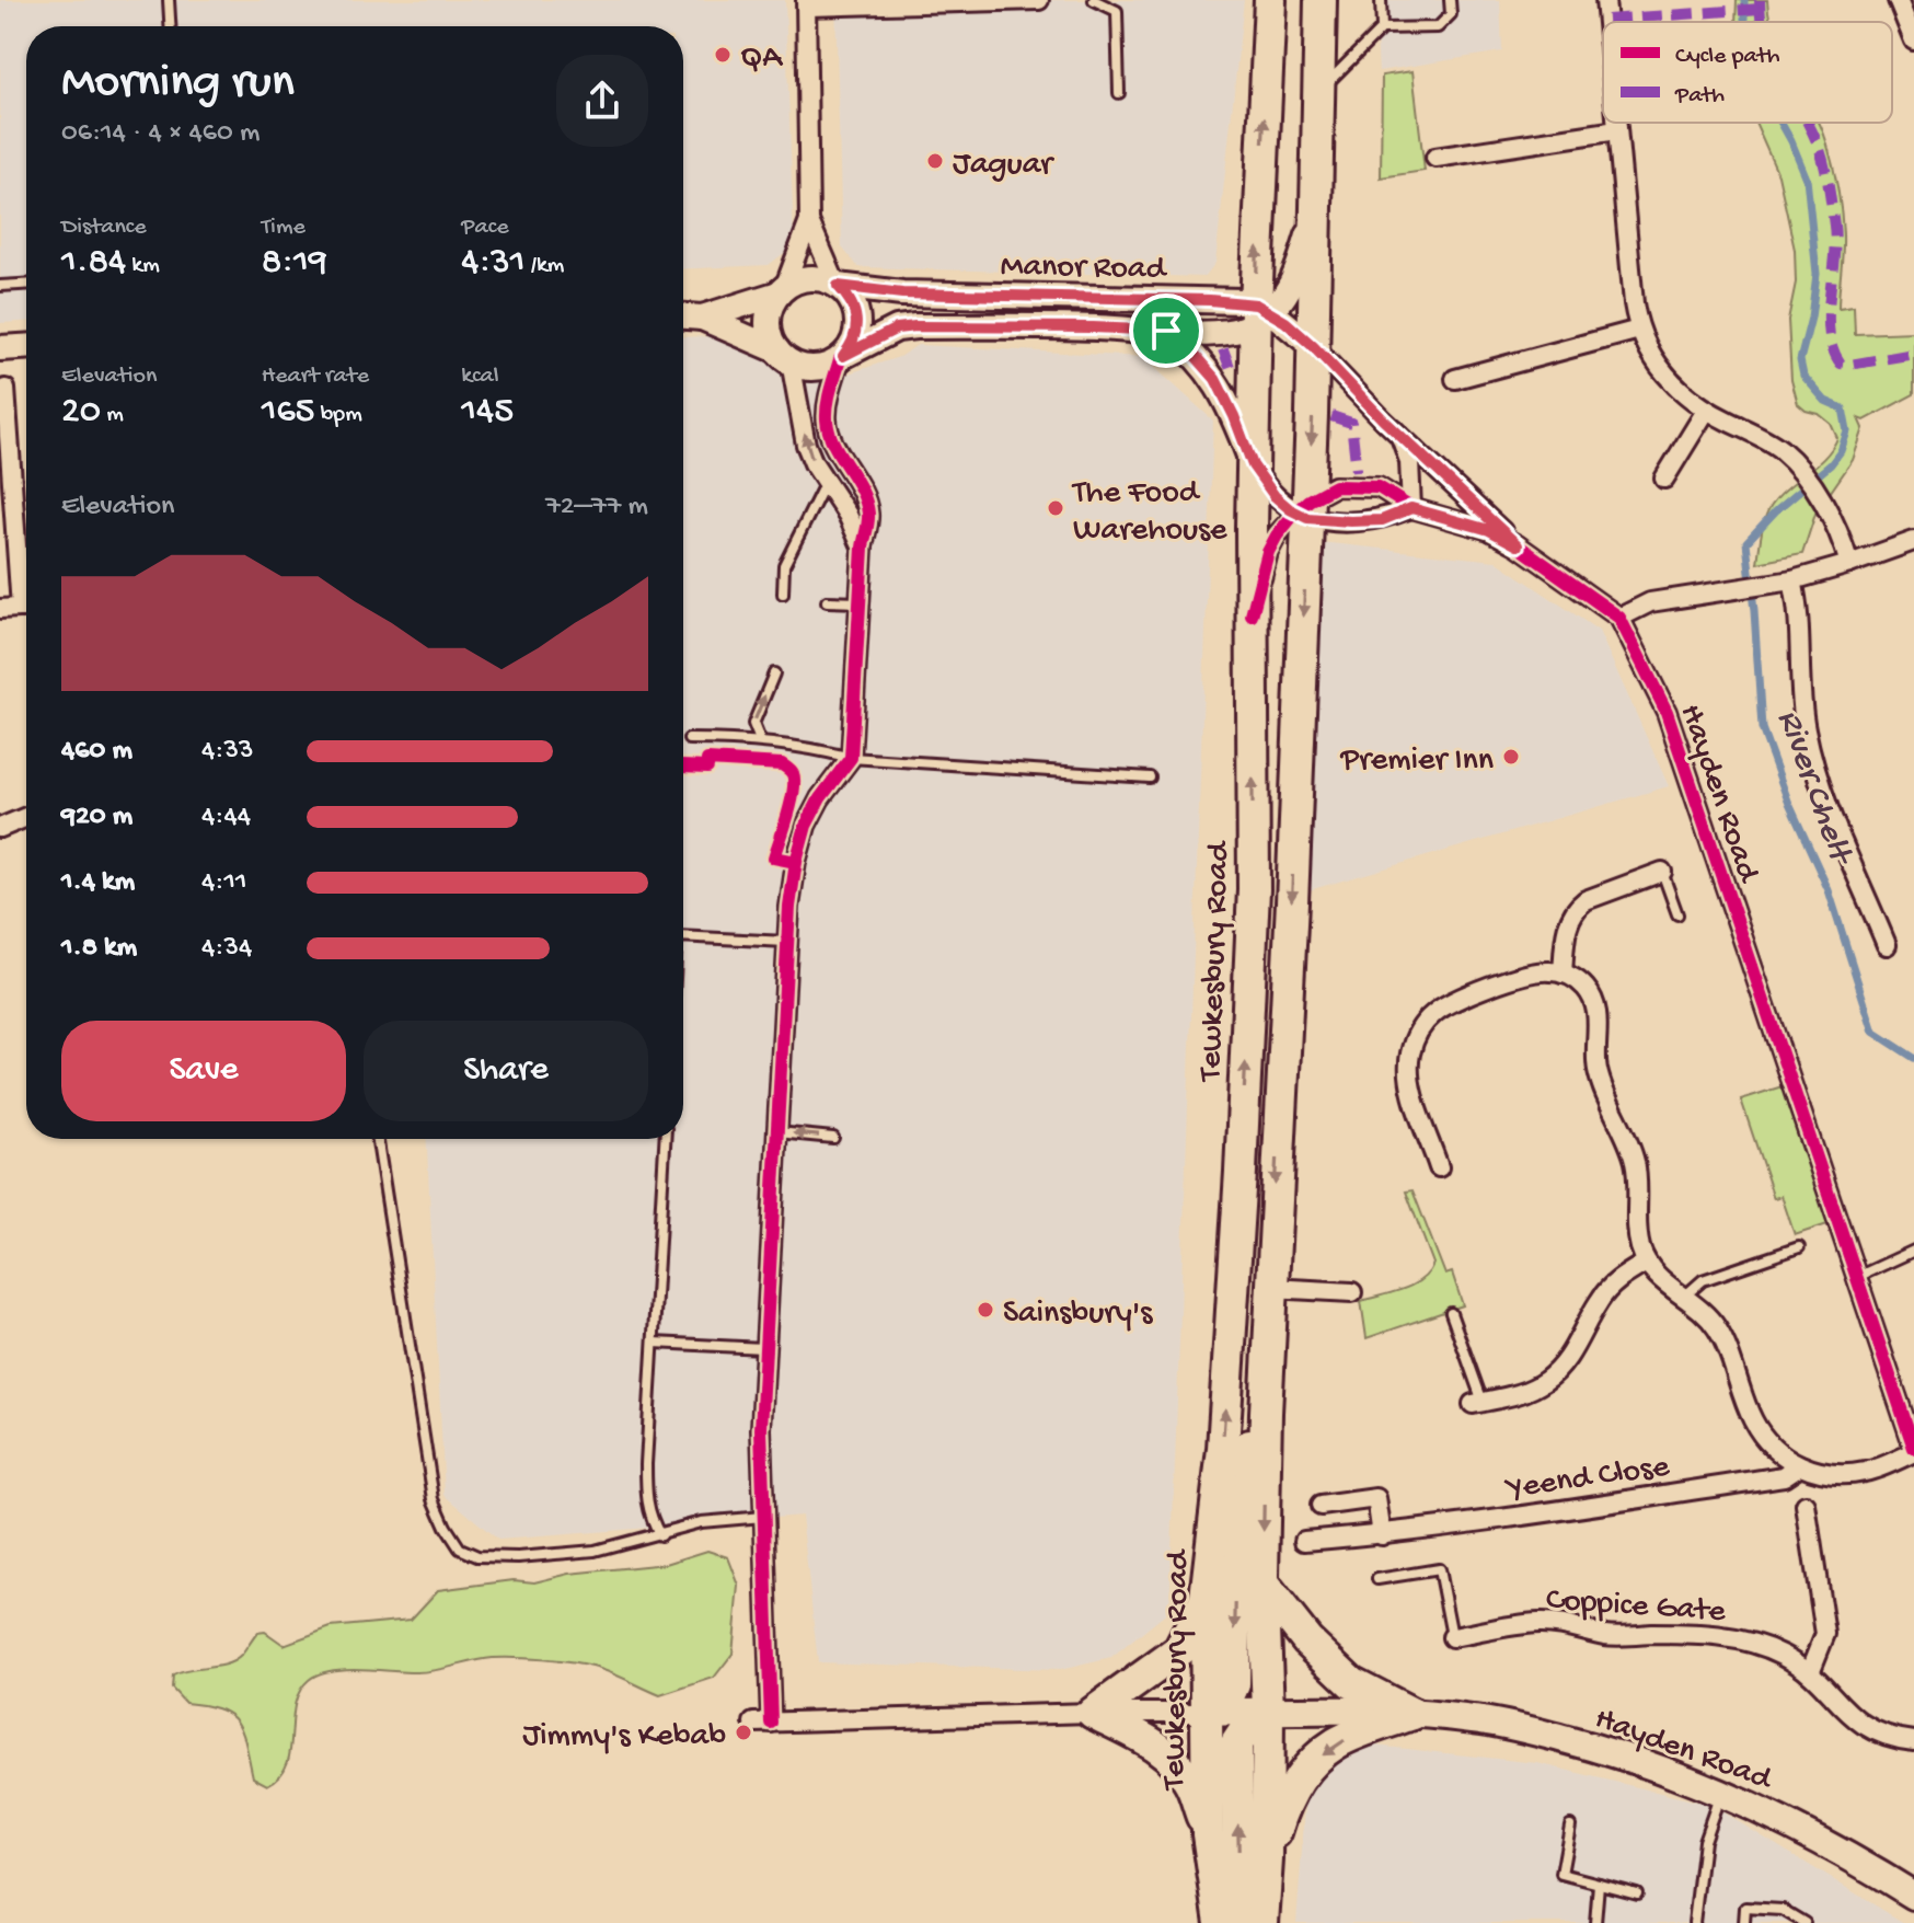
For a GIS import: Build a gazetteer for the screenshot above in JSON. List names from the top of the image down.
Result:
{
  "streets": {
    "highway": ["Tewkesbury Road"],
    "main road": ["Hayden Road"],
    "street": ["Manor Road", "Yeend Close", "Coppice Gate"]
  },
  "crossings": [
    ["Manor Road", "Tewkesbury Road"],
    ["Hayden Road", "Tewkesbury Road"]
  ],
  "water": ["River Chelt"],
  "places": [
    "QA",
    "Jaguar",
    "The Food Warehouse",
    "Premier Inn",
    "Sainsbury's",
    "Jimmy's Kebab"
  ],
  "legend": ["Cycle path", "Path"],
  "page": {
    "heading": ["Morning run", "06:14 · 4 × 460 m"],
    "stats": [
      ["Distance", "1.84 km"],
      ["Time", "8:19"],
      ["Pace", "4:31 /km"],
      ["Elevation", "20 m"],
      ["Heart rate", "165 bpm"],
      ["kcal", "145"]
    ],
    "chart": ["Elevation", "72–77 m"],
    "list": [
      {
        "name": "460 m",
        "note": "4:33"
      },
      {
        "name": "920 m",
        "note": "4:44"
      },
      {
        "name": "1.4 km",
        "note": "4:11"
      },
      {
        "name": "1.8 km",
        "note": "4:34"
      }
    ],
    "buttons": ["Save", "Share"]
  }
}
